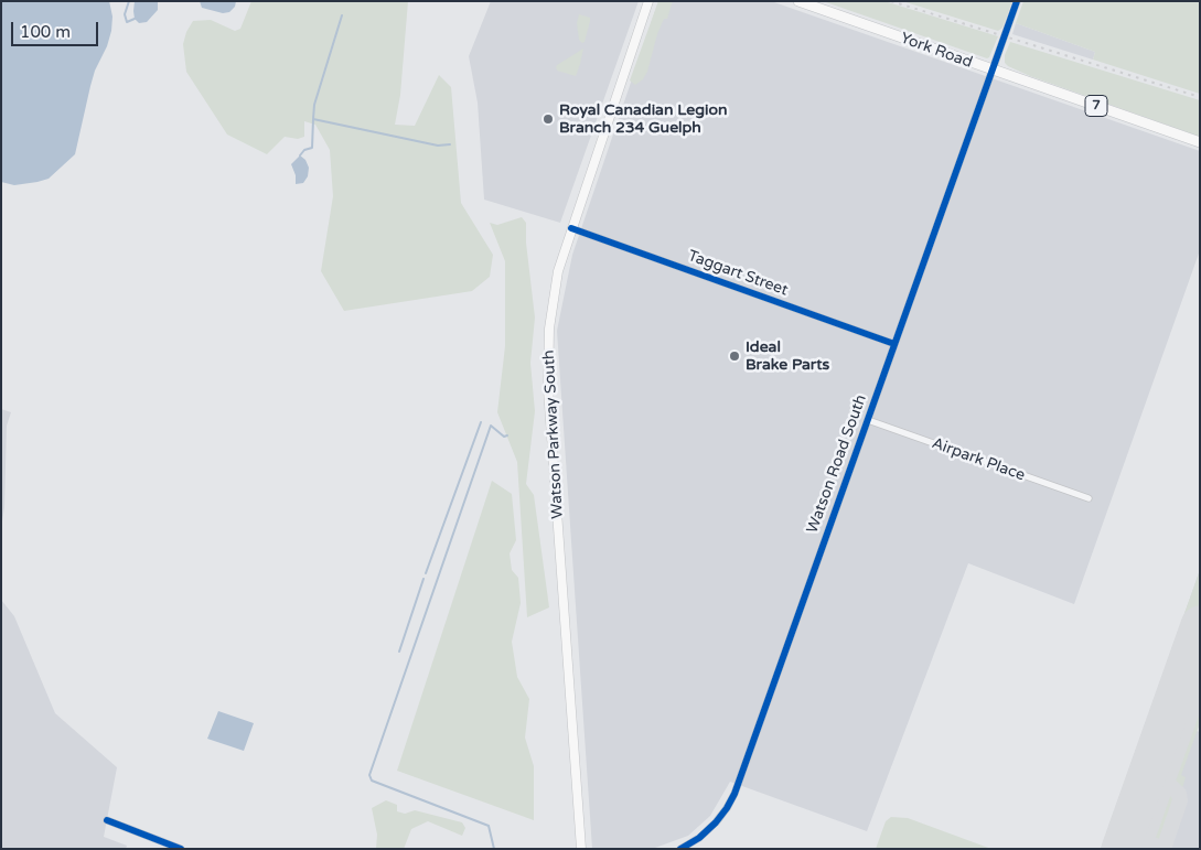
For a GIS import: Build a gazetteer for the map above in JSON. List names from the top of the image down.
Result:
{
  "streets": {
    "main road": ["York Road", "7", "Watson Parkway South"],
    "street": ["Taggart Street", "Airpark Place", "Watson Road South"]
  },
  "crossings": [
    ["York Road", "Watson Road South"],
    ["Taggart Street", "Watson Parkway South"],
    ["Taggart Street", "Watson Road South"],
    ["Airpark Place", "Watson Road South"]
  ],
  "places": ["Royal Canadian Legion Branch 234 Guelph", "Ideal Brake Parts"],
  "scale_bar": "100 m"
}
